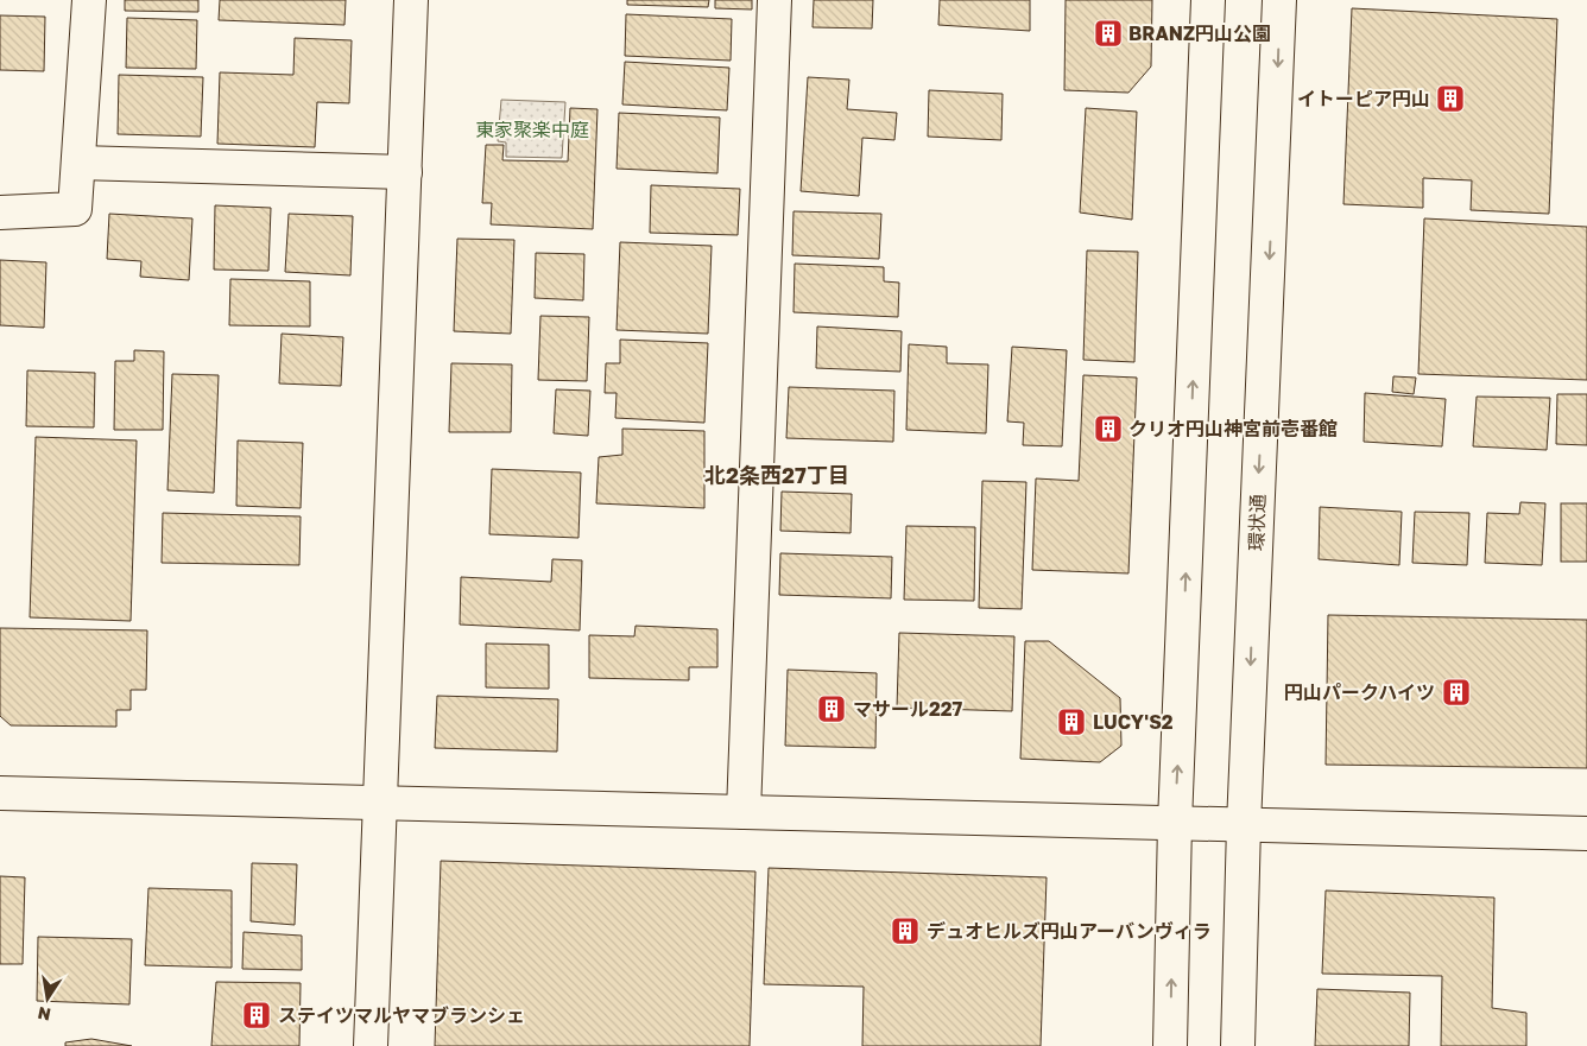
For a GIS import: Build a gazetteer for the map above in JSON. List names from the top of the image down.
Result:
{
  "streets": {
    "street": ["環状通"]
  },
  "districts": ["北2条西27丁目"],
  "parks": ["東家聚楽中庭"],
  "places": {
    "building": [
      "BRANZ円山公園",
      "イトーピア円山",
      "クリオ円山神宮前壱番館",
      "円山パークハイツ",
      "マサール227",
      "LUCY'S2",
      "デュオヒルズ円山アーバンヴィラ",
      "ステイツマルヤマブランシェ"
    ]
  },
  "north": "bottom"
}
